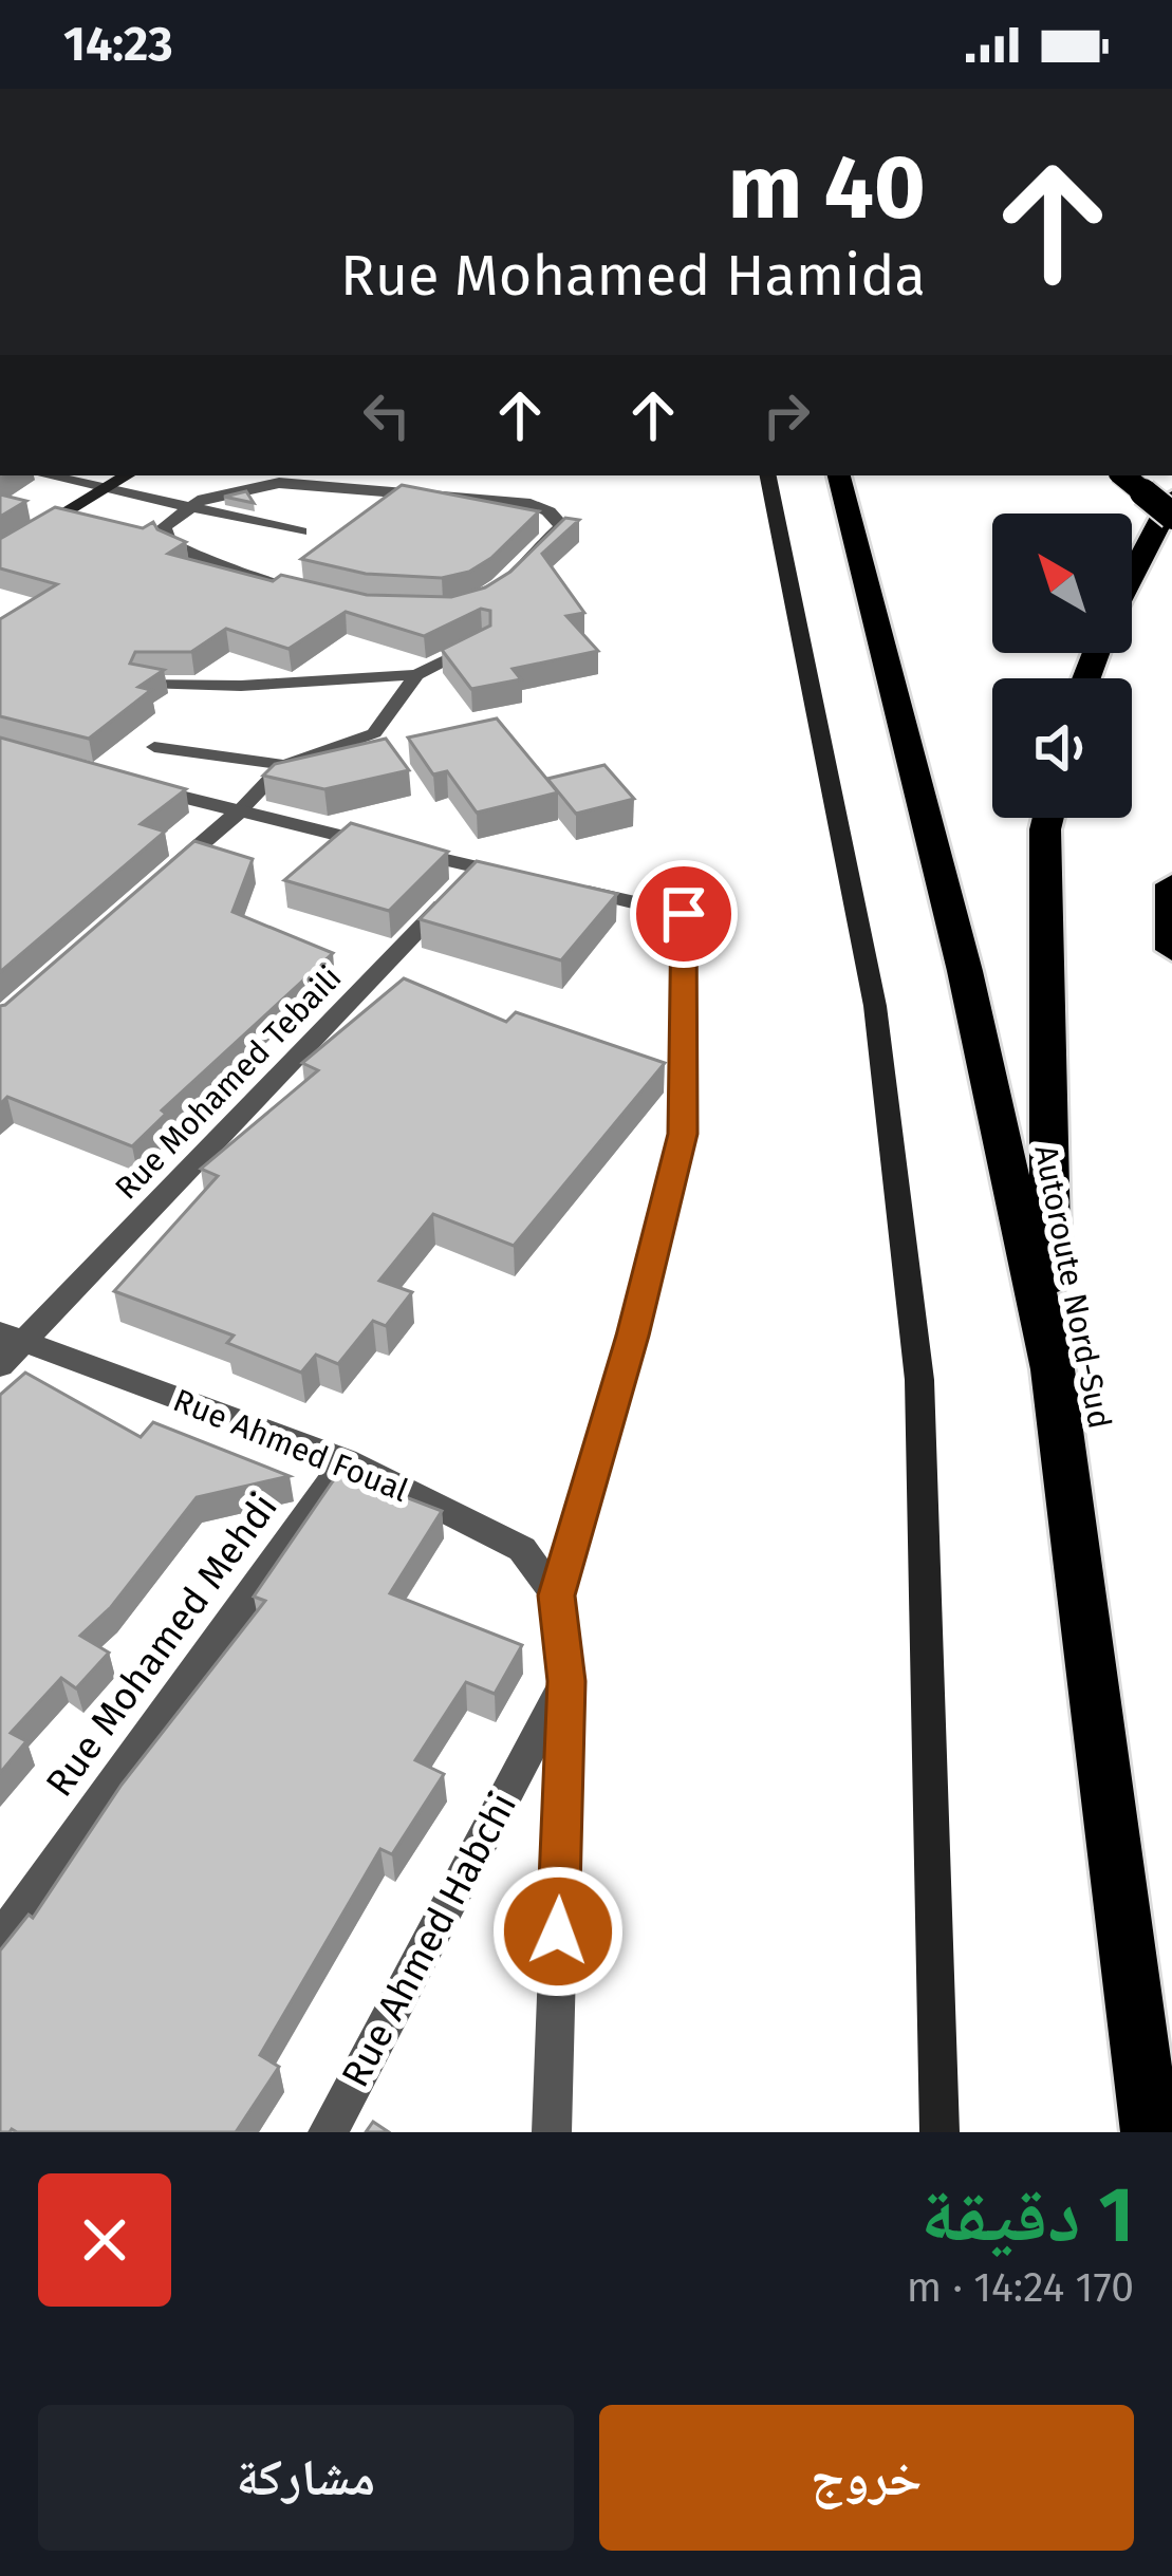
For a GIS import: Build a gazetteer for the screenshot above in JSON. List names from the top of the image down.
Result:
{
  "streets": {
    "highway": ["Autoroute Nord-Sud"],
    "street": [
      "Rue Mohamed Tebaili",
      "Rue Ahmed Foual",
      "Rue Mohamed Mehdi",
      "Rue Ahmed Habchi"
    ]
  },
  "crossings": [
    ["Rue Mohamed Tebaili", "Rue Ahmed Foual"],
    ["Rue Ahmed Foual", "Rue Mohamed Mehdi"]
  ],
  "north": "top left",
  "page": {
    "status": "14:23",
    "turn": ["40 m", "Rue Mohamed Hamida"],
    "heading": ["1 دقيقة", "170 m · 14:24"],
    "buttons": ["خروج", "مشاركة"]
  }
}
